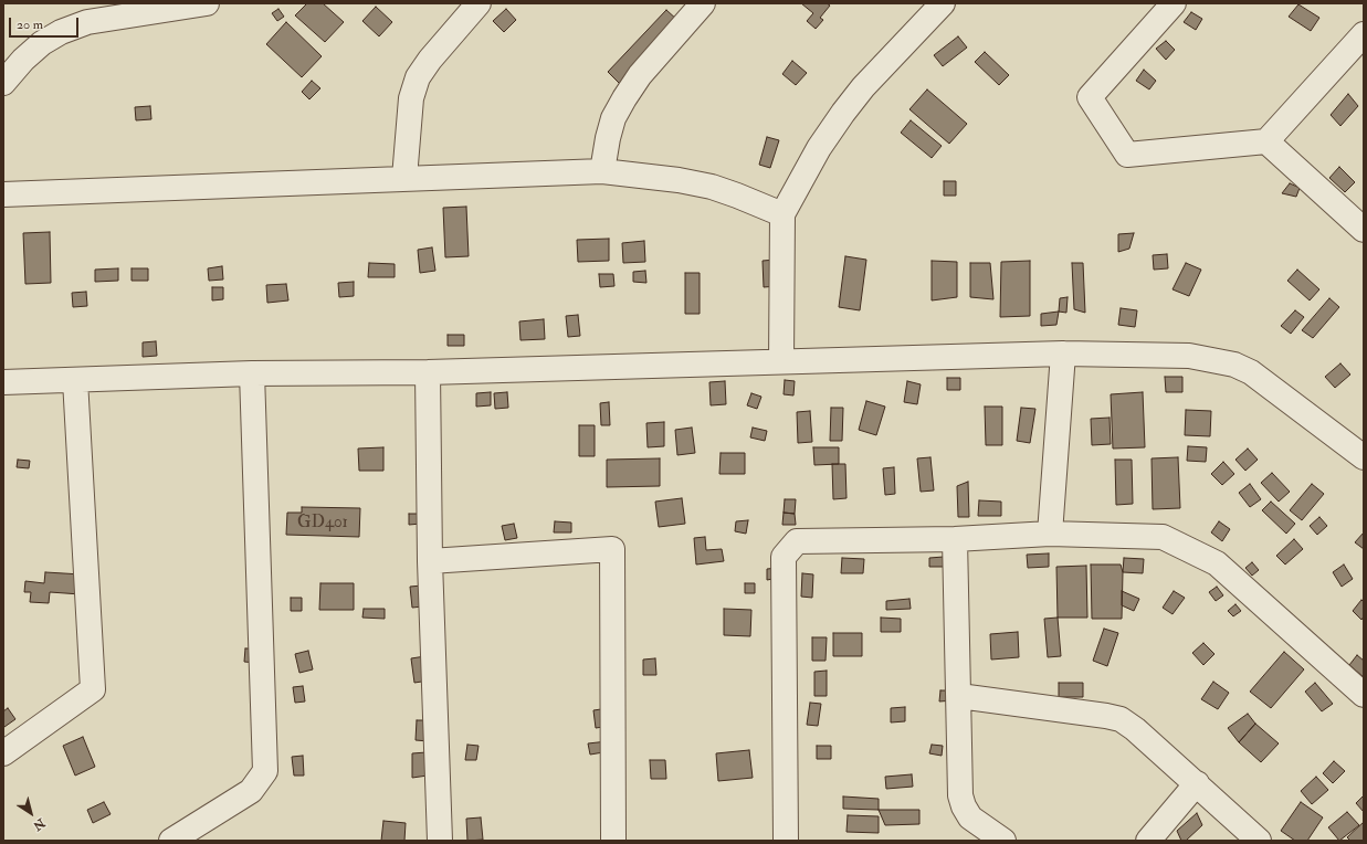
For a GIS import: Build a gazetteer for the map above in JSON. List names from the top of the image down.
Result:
{
  "house_numbers": ["GD401"],
  "scale_bar": "20 m",
  "north": "bottom right"
}
